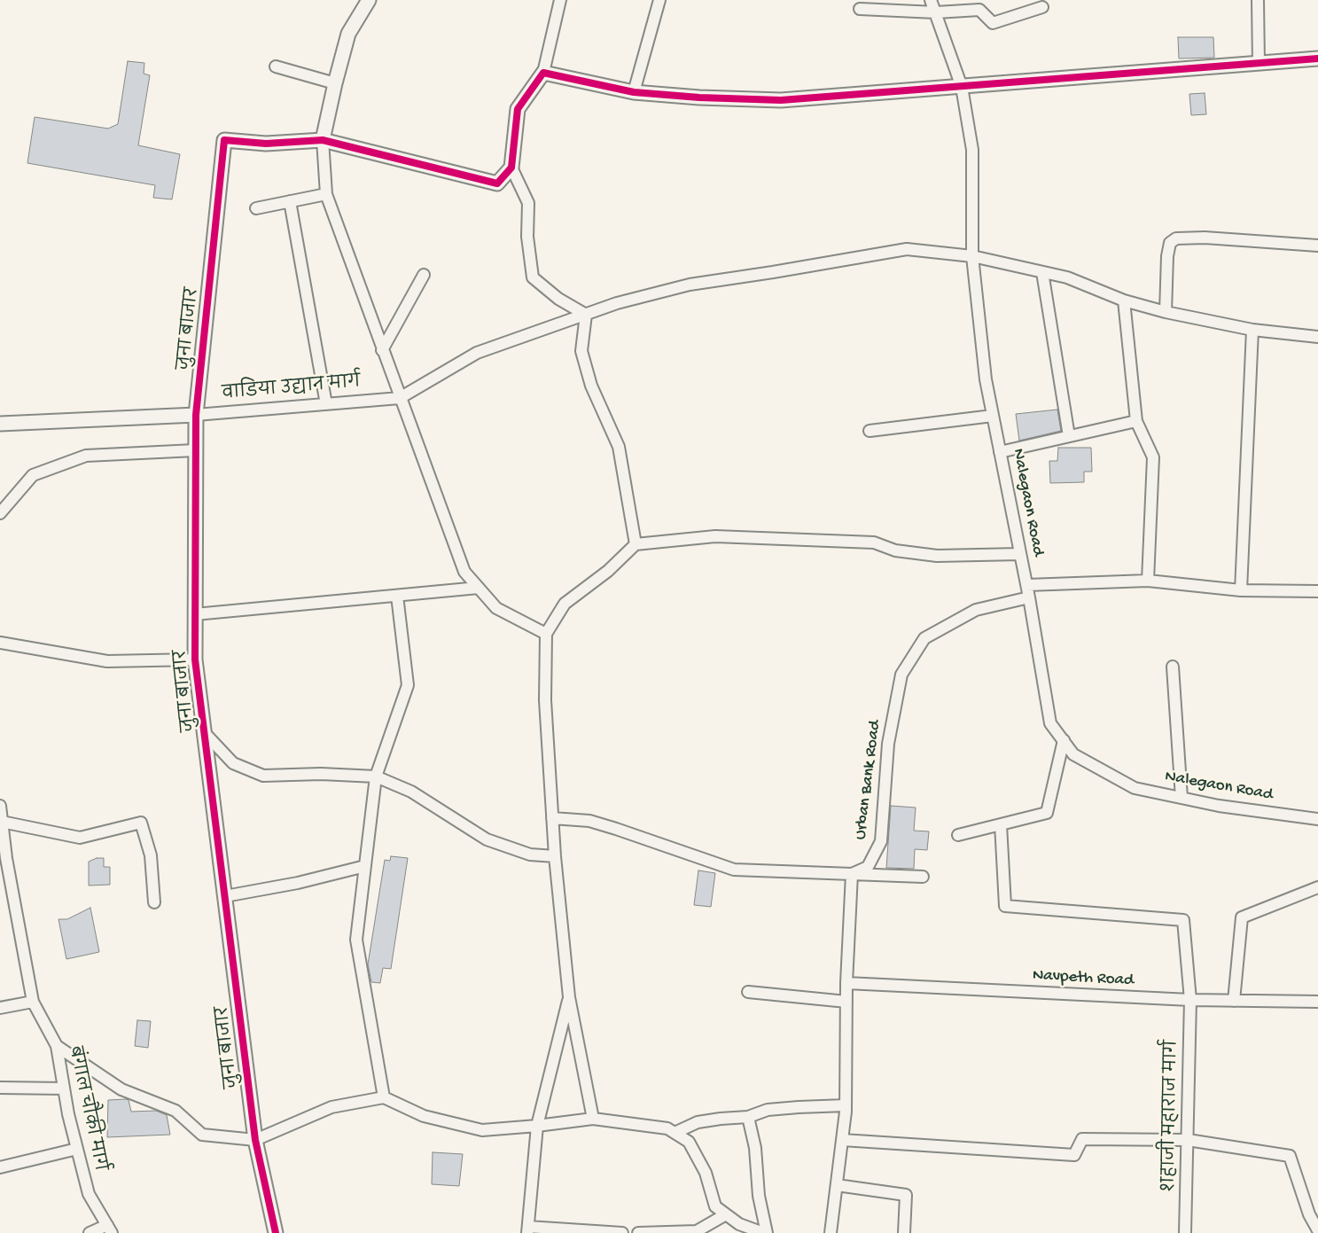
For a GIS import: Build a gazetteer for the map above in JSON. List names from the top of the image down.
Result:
{
  "streets": {
    "street": [
      "जुना बाजार",
      "वाडिया उद्यान मार्ग",
      "Nalegaon Road",
      "Urban Bank Road",
      "Navpeth Road",
      "बंगाल चौकी मार्ग",
      "शहाजी महाराज मार्ग"
    ]
  },
  "crossings": [
    ["जुना बाजार", "वाडिया उद्यान मार्ग"],
    ["Nalegaon Road", "Urban Bank Road"],
    ["Navpeth Road", "शहाजी महाराज मार्ग"]
  ]
}
